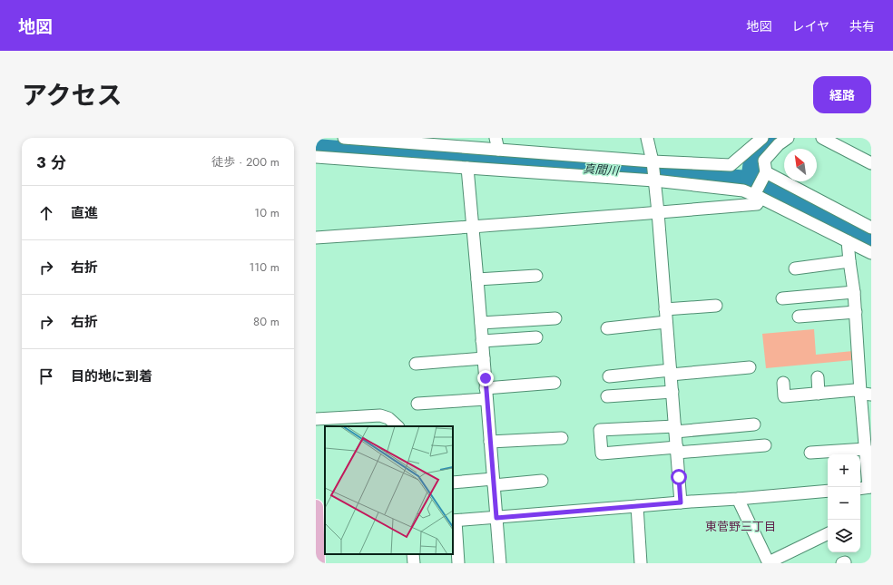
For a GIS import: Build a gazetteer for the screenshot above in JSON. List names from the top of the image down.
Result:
{
  "districts": ["東菅野三丁目"],
  "water": ["真間川"],
  "north": "top left",
  "page": {
    "header": "地図",
    "nav": ["地図", "レイヤ", "共有"],
    "title": "アクセス",
    "buttons": "経路",
    "heading": ["3 分", "徒歩 · 200 m"],
    "list": [
      ["直進", "10 m"],
      ["右折", "110 m"],
      ["右折", "80 m"],
      "目的地に到着"
    ],
    "map_buttons": ["+", "−"]
  }
}
